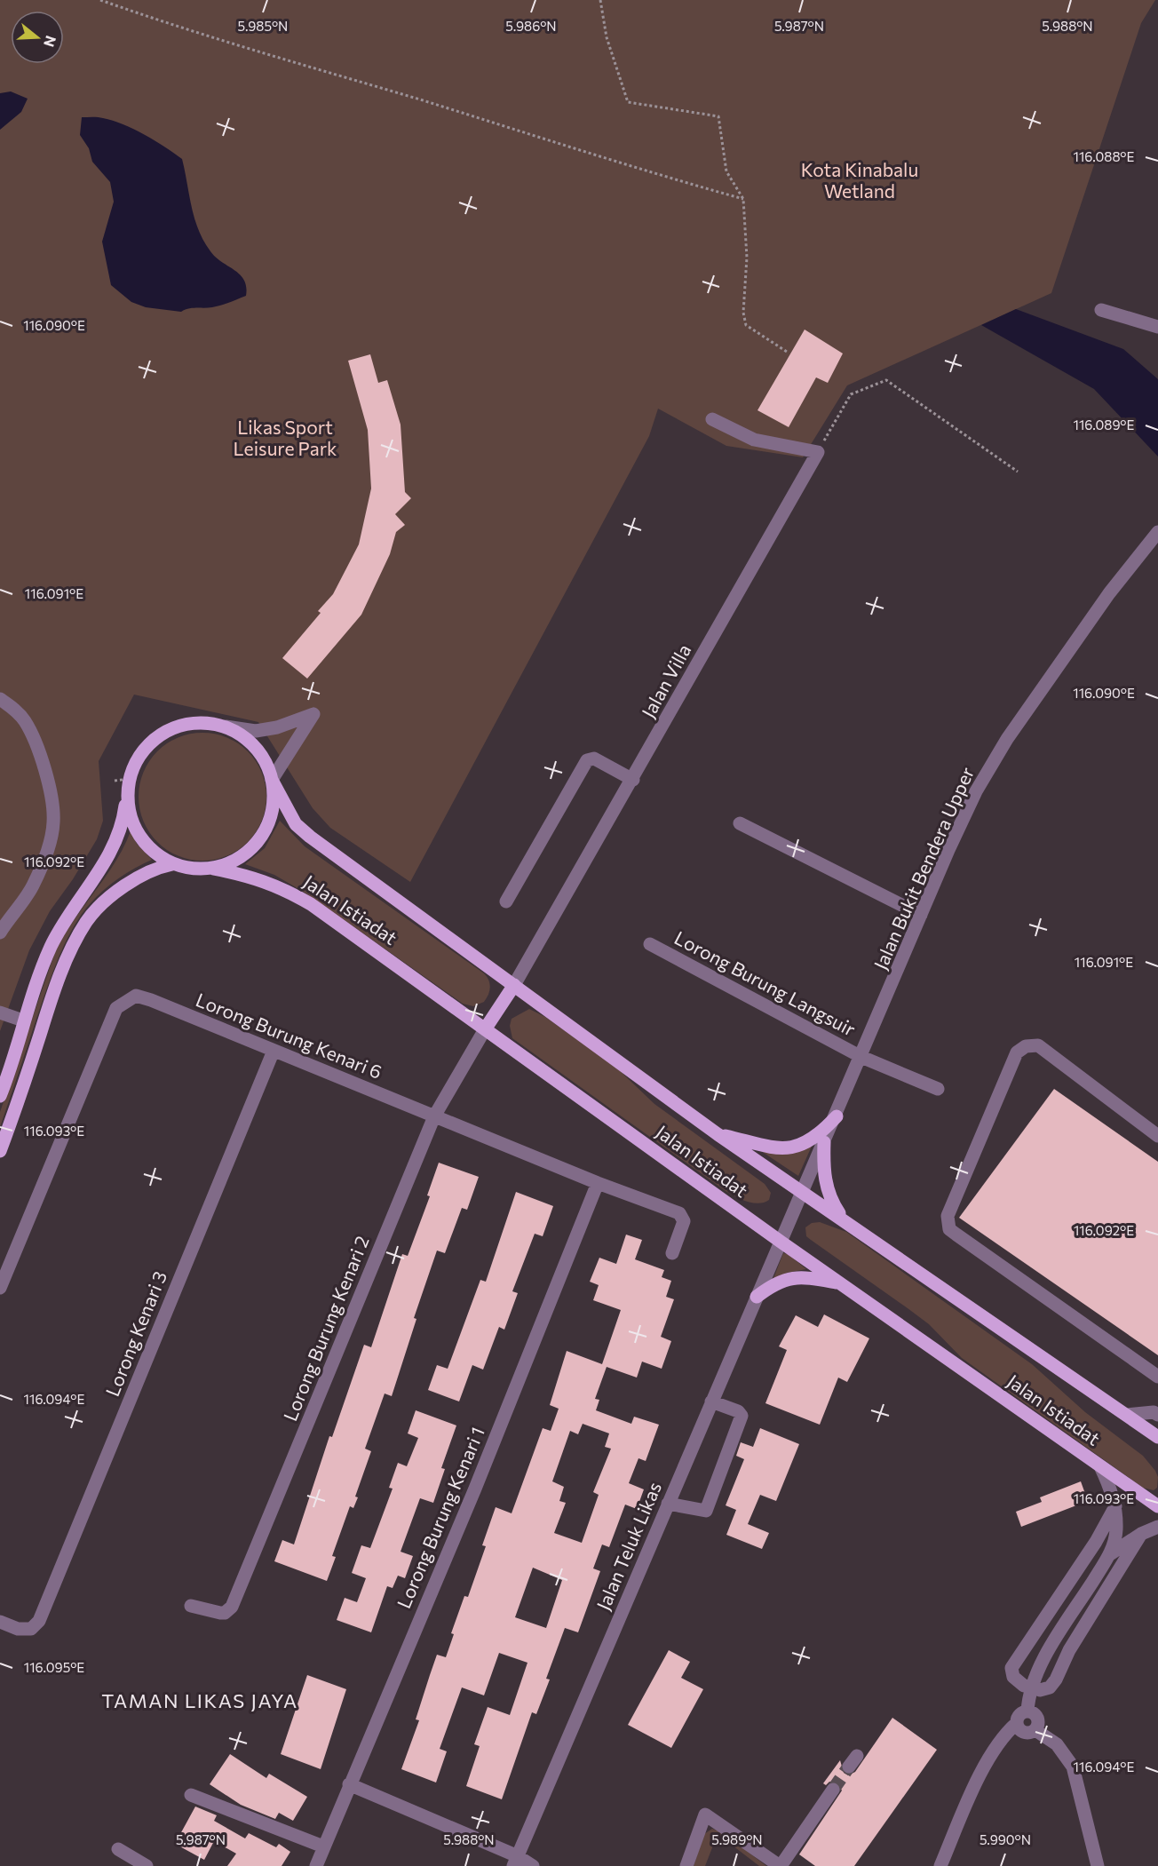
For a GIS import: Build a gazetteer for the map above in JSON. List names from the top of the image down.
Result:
{
  "streets": {
    "main road": ["Jalan Istiadat"],
    "street": [
      "Jalan Villa",
      "Jalan Bukit Bendera Upper",
      "Lorong Burung Langsuir",
      "Lorong Burung Kenari 6",
      "Lorong Burung Kenari 2",
      "Lorong Kenari 3",
      "Lorong Burung Kenari 1",
      "Jalan Teluk Likas"
    ]
  },
  "crossings": [
    ["Jalan Villa", "Jalan Istiadat"],
    ["Jalan Bukit Bendera Upper", "Jalan Istiadat"],
    ["Jalan Bukit Bendera Upper", "Lorong Burung Langsuir"],
    ["Jalan Bukit Bendera Upper", "Jalan Teluk Likas"],
    ["Jalan Istiadat", "Lorong Burung Kenari 2"],
    ["Jalan Istiadat", "Jalan Teluk Likas"],
    ["Lorong Burung Kenari 6", "Lorong Burung Kenari 2"],
    ["Lorong Burung Kenari 6", "Lorong Kenari 3"],
    ["Lorong Burung Kenari 6", "Lorong Burung Kenari 1"]
  ],
  "districts": ["TAMAN LIKAS JAYA"],
  "parks": ["Kota Kinabalu Wetland", "Likas Sport Leisure Park"],
  "north": "right",
  "coordinates": [
    "5.985°N",
    "5.986°N",
    "5.987°N",
    "5.988°N",
    "116.088°E",
    "116.090°E",
    "116.089°E",
    "116.091°E",
    "116.092°E",
    "116.093°E",
    "116.094°E",
    "116.095°E",
    "5.989°N",
    "5.990°N"
  ]
}
